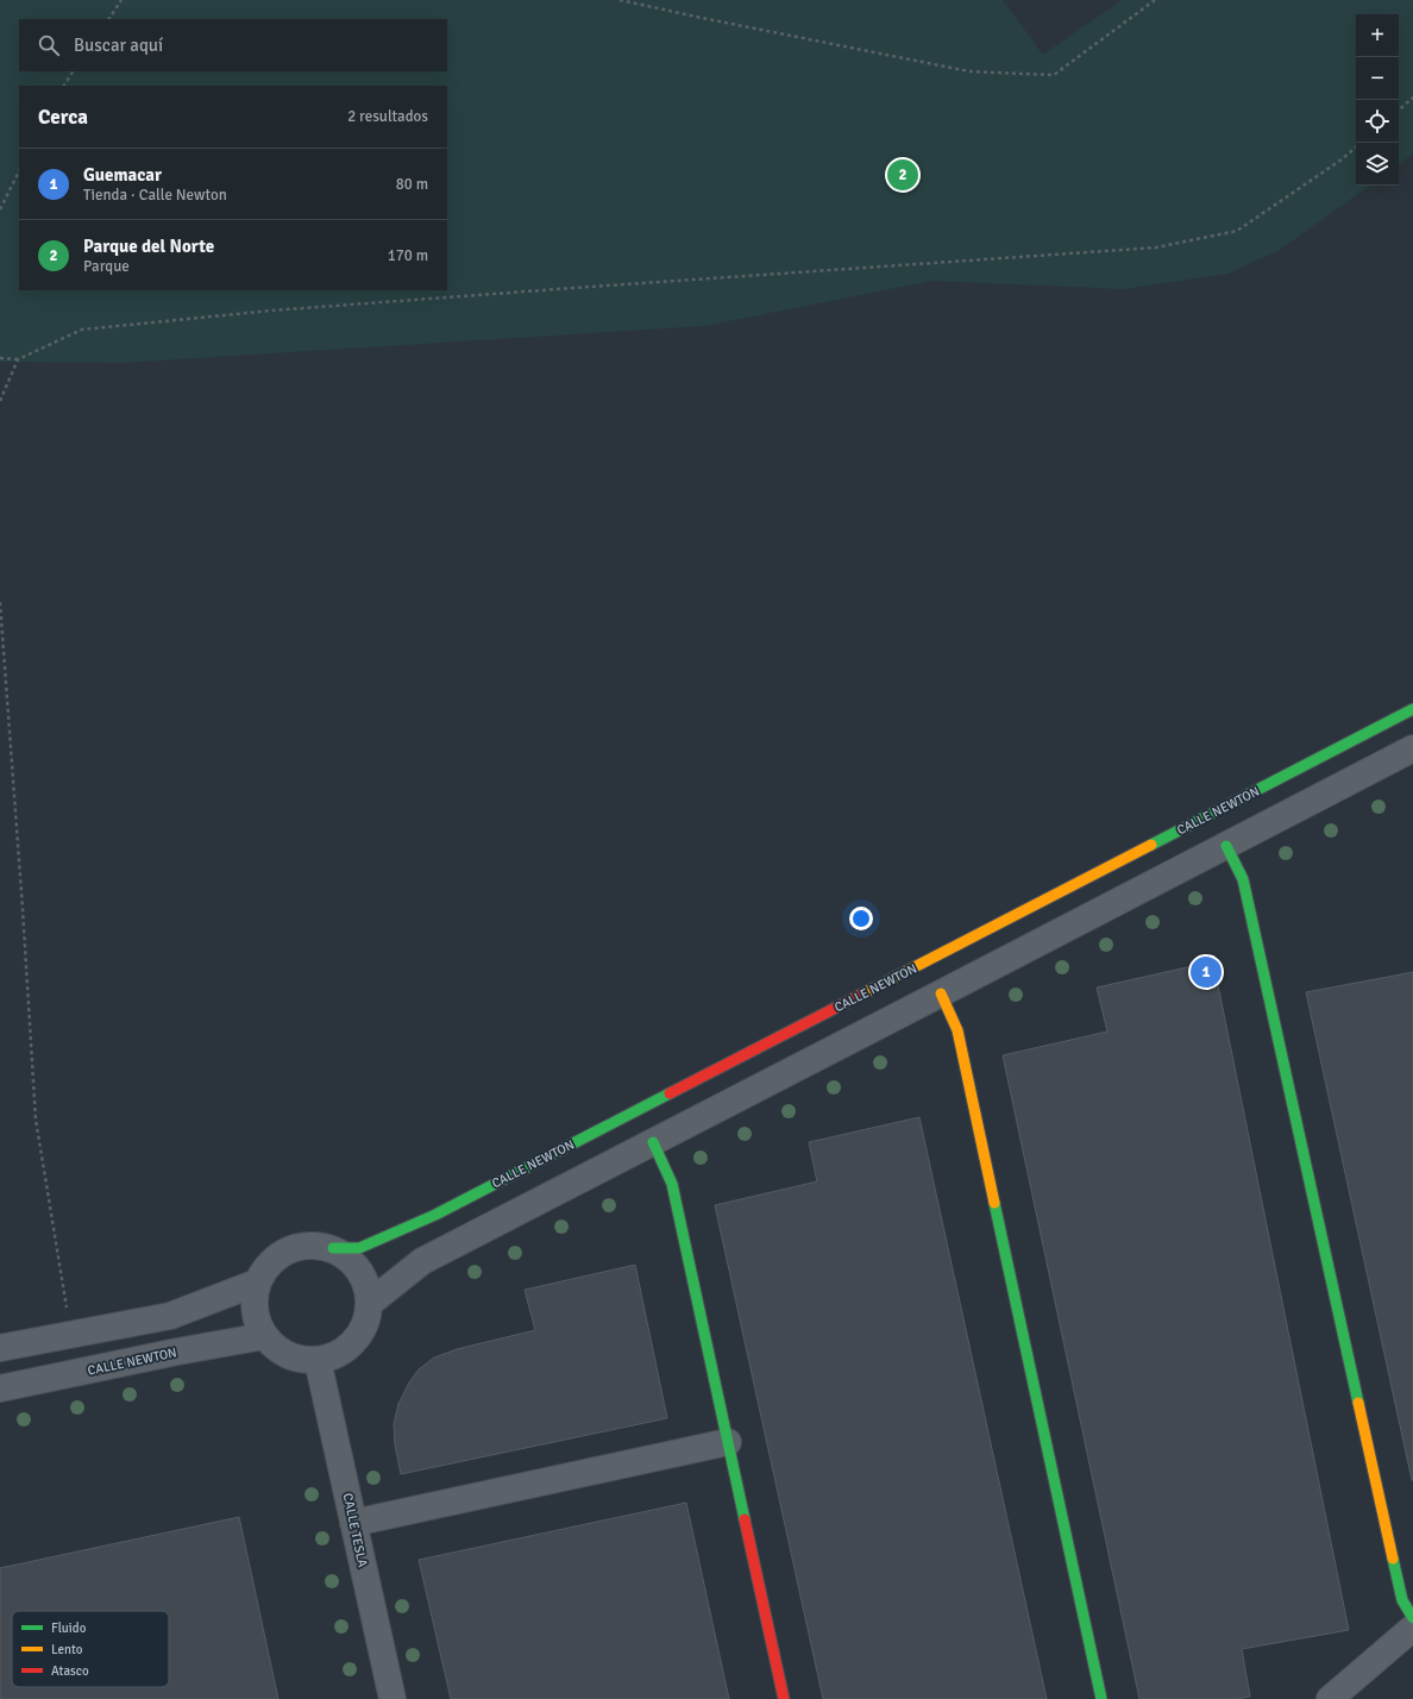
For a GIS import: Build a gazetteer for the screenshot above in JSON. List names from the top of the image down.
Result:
{
  "streets": {
    "street": ["CALLE NEWTON", "CALLE TESLA"]
  },
  "crossings": [
    ["CALLE NEWTON", "CALLE TESLA"]
  ],
  "legend": ["Fluido", "Lento", "Atasco"],
  "page": {
    "map_buttons": ["+", "−"],
    "search": "Buscar aquí",
    "heading": ["Cerca", "2 resultados"],
    "list": [
      {
        "mark": "1",
        "name": "Guemacar",
        "note": "Tienda · Calle Newton",
        "value": "80 m"
      },
      {
        "mark": "2",
        "name": "Parque del Norte",
        "note": "Parque",
        "value": "170 m"
      }
    ],
    "pins": ["2", "1"]
  }
}
